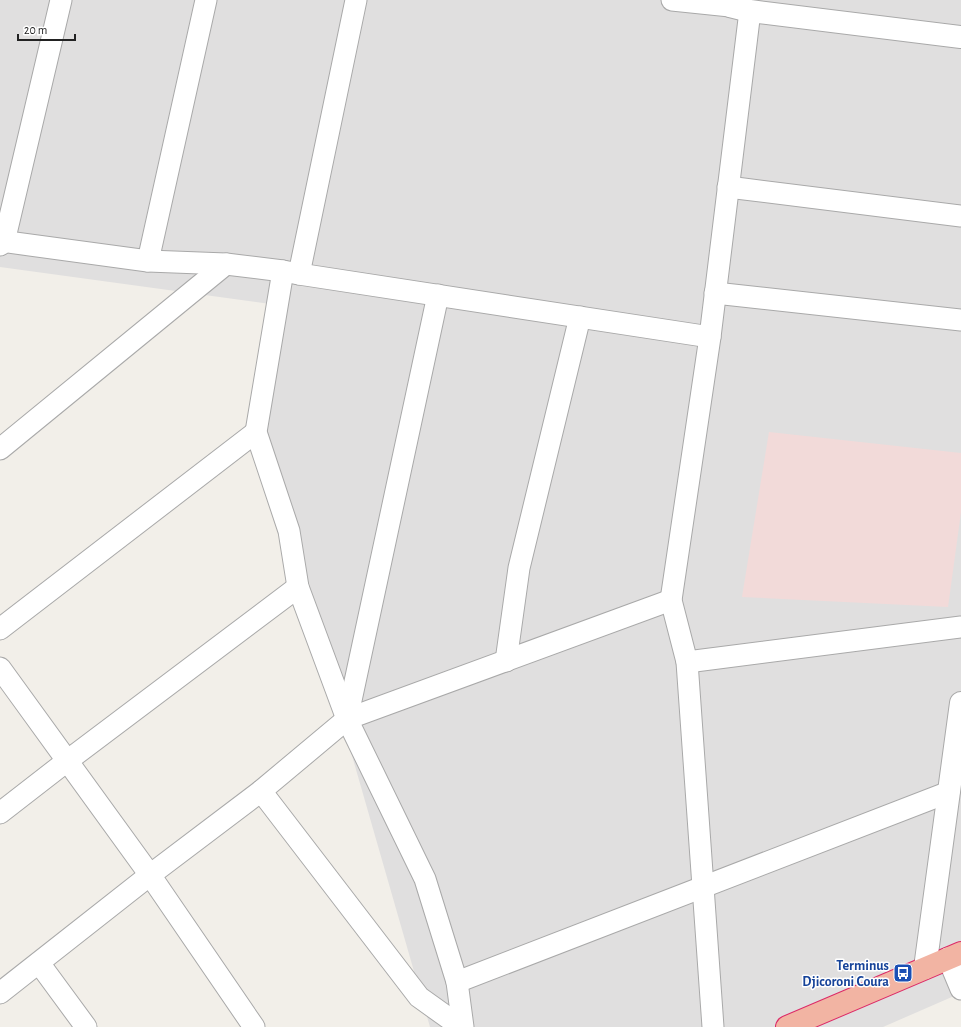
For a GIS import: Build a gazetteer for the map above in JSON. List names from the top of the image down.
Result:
{
  "places": {
    "bus stop": ["Terminus Djicoroni Coura"]
  },
  "scale_bar": "20 m"
}
